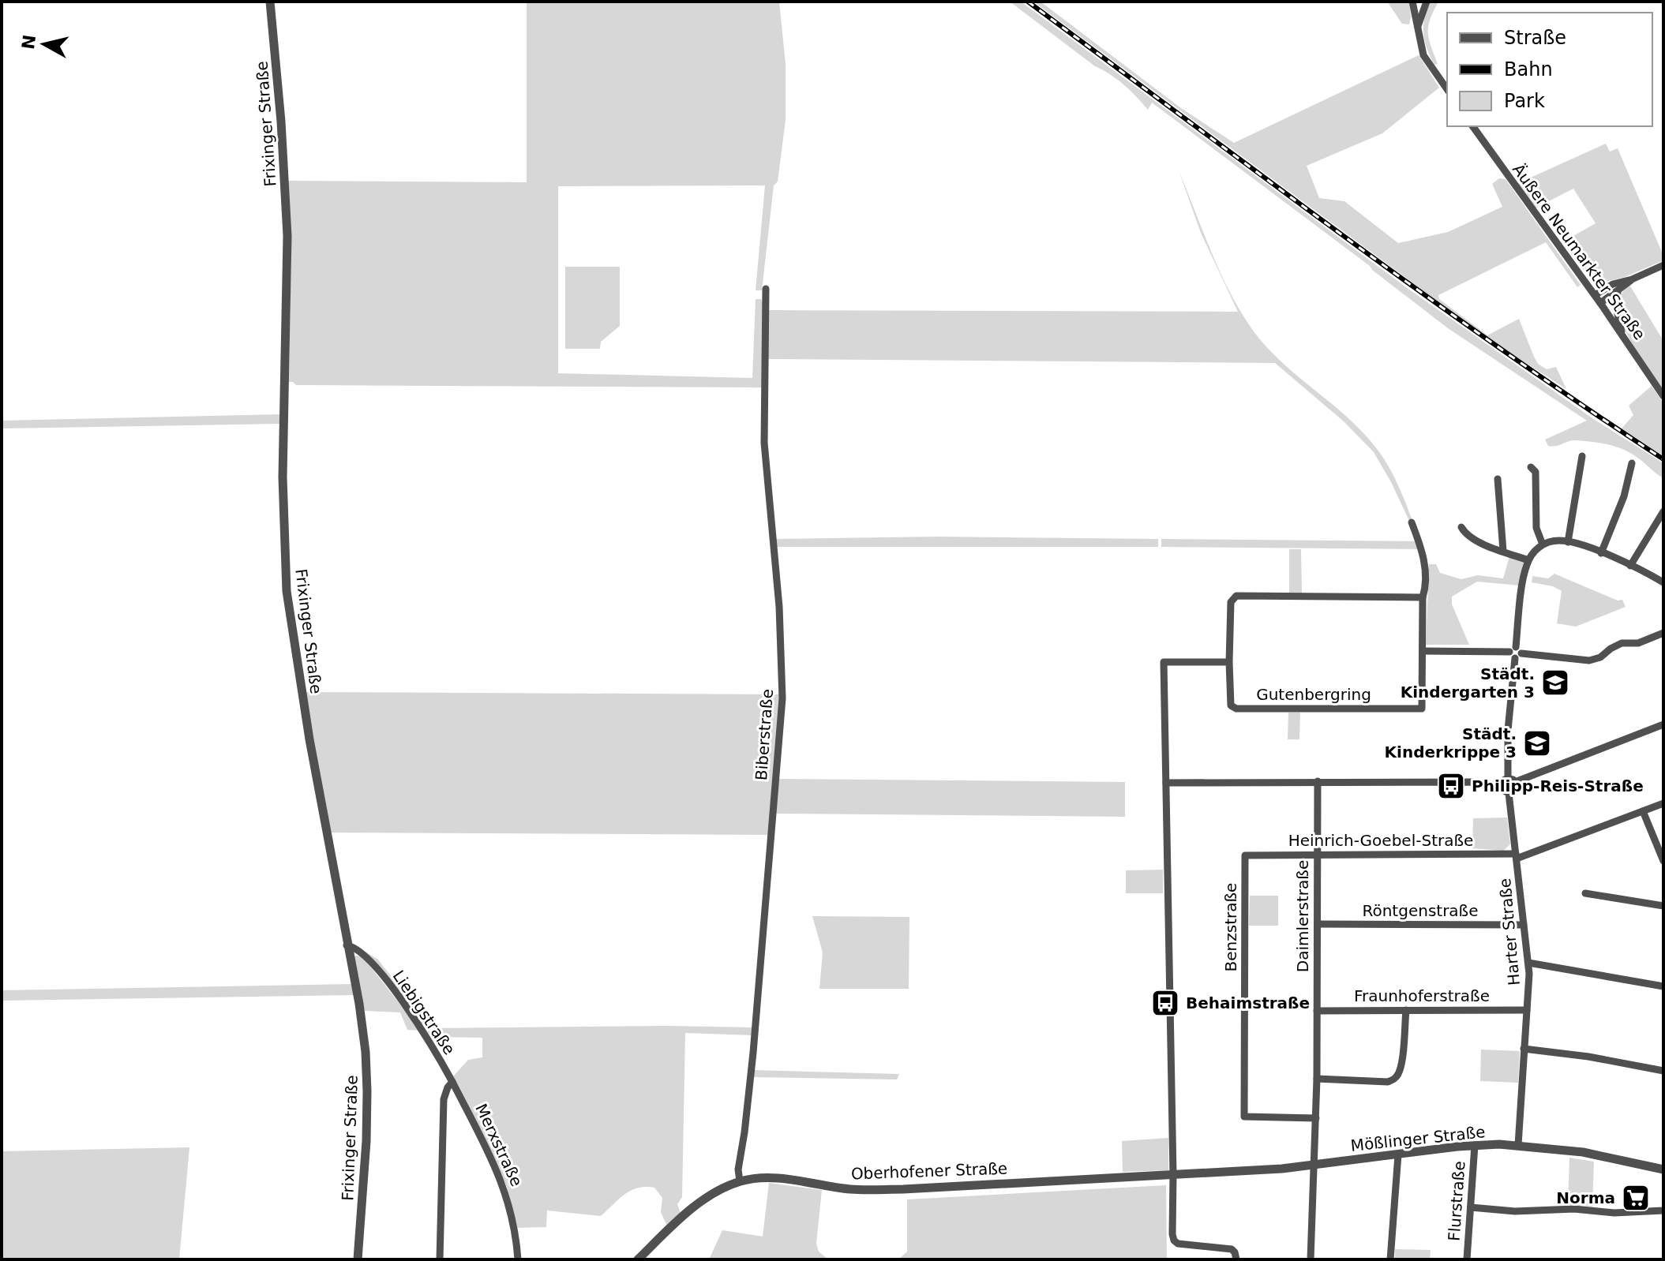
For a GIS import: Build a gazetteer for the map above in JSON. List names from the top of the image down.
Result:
{
  "streets": {
    "street": [
      "Frixinger Straße",
      "Äußere Neumarkter Straße",
      "Gutenbergring",
      "Biberstraße",
      "Heinrich-Goebel-Straße",
      "Röntgenstraße",
      "Daimlerstraße",
      "Benzstraße",
      "Harter Straße",
      "Fraunhoferstraße",
      "Liebigstraße",
      "Mößlinger Straße",
      "Merxstraße",
      "Oberhofener Straße",
      "Flurstraße"
    ]
  },
  "crossings": [
    ["Frixinger Straße", "Liebigstraße"],
    ["Biberstraße", "Oberhofener Straße"],
    ["Heinrich-Goebel-Straße", "Daimlerstraße"],
    ["Heinrich-Goebel-Straße", "Benzstraße"],
    ["Heinrich-Goebel-Straße", "Harter Straße"],
    ["Röntgenstraße", "Daimlerstraße"],
    ["Röntgenstraße", "Harter Straße"],
    ["Daimlerstraße", "Benzstraße"],
    ["Daimlerstraße", "Fraunhoferstraße"],
    ["Daimlerstraße", "Mößlinger Straße"],
    ["Harter Straße", "Fraunhoferstraße"],
    ["Harter Straße", "Mößlinger Straße"],
    ["Liebigstraße", "Merxstraße"],
    ["Mößlinger Straße", "Oberhofener Straße"],
    ["Mößlinger Straße", "Flurstraße"]
  ],
  "places": {
    "school or university": ["Städt. Kindergarten 3", "Städt. Kinderkrippe 3"],
    "bus stop": ["Philipp-Reis-Straße", "Behaimstraße"],
    "supermarket": ["Norma"]
  },
  "legend": ["Straße", "Bahn", "Park"],
  "north": "left"
}
